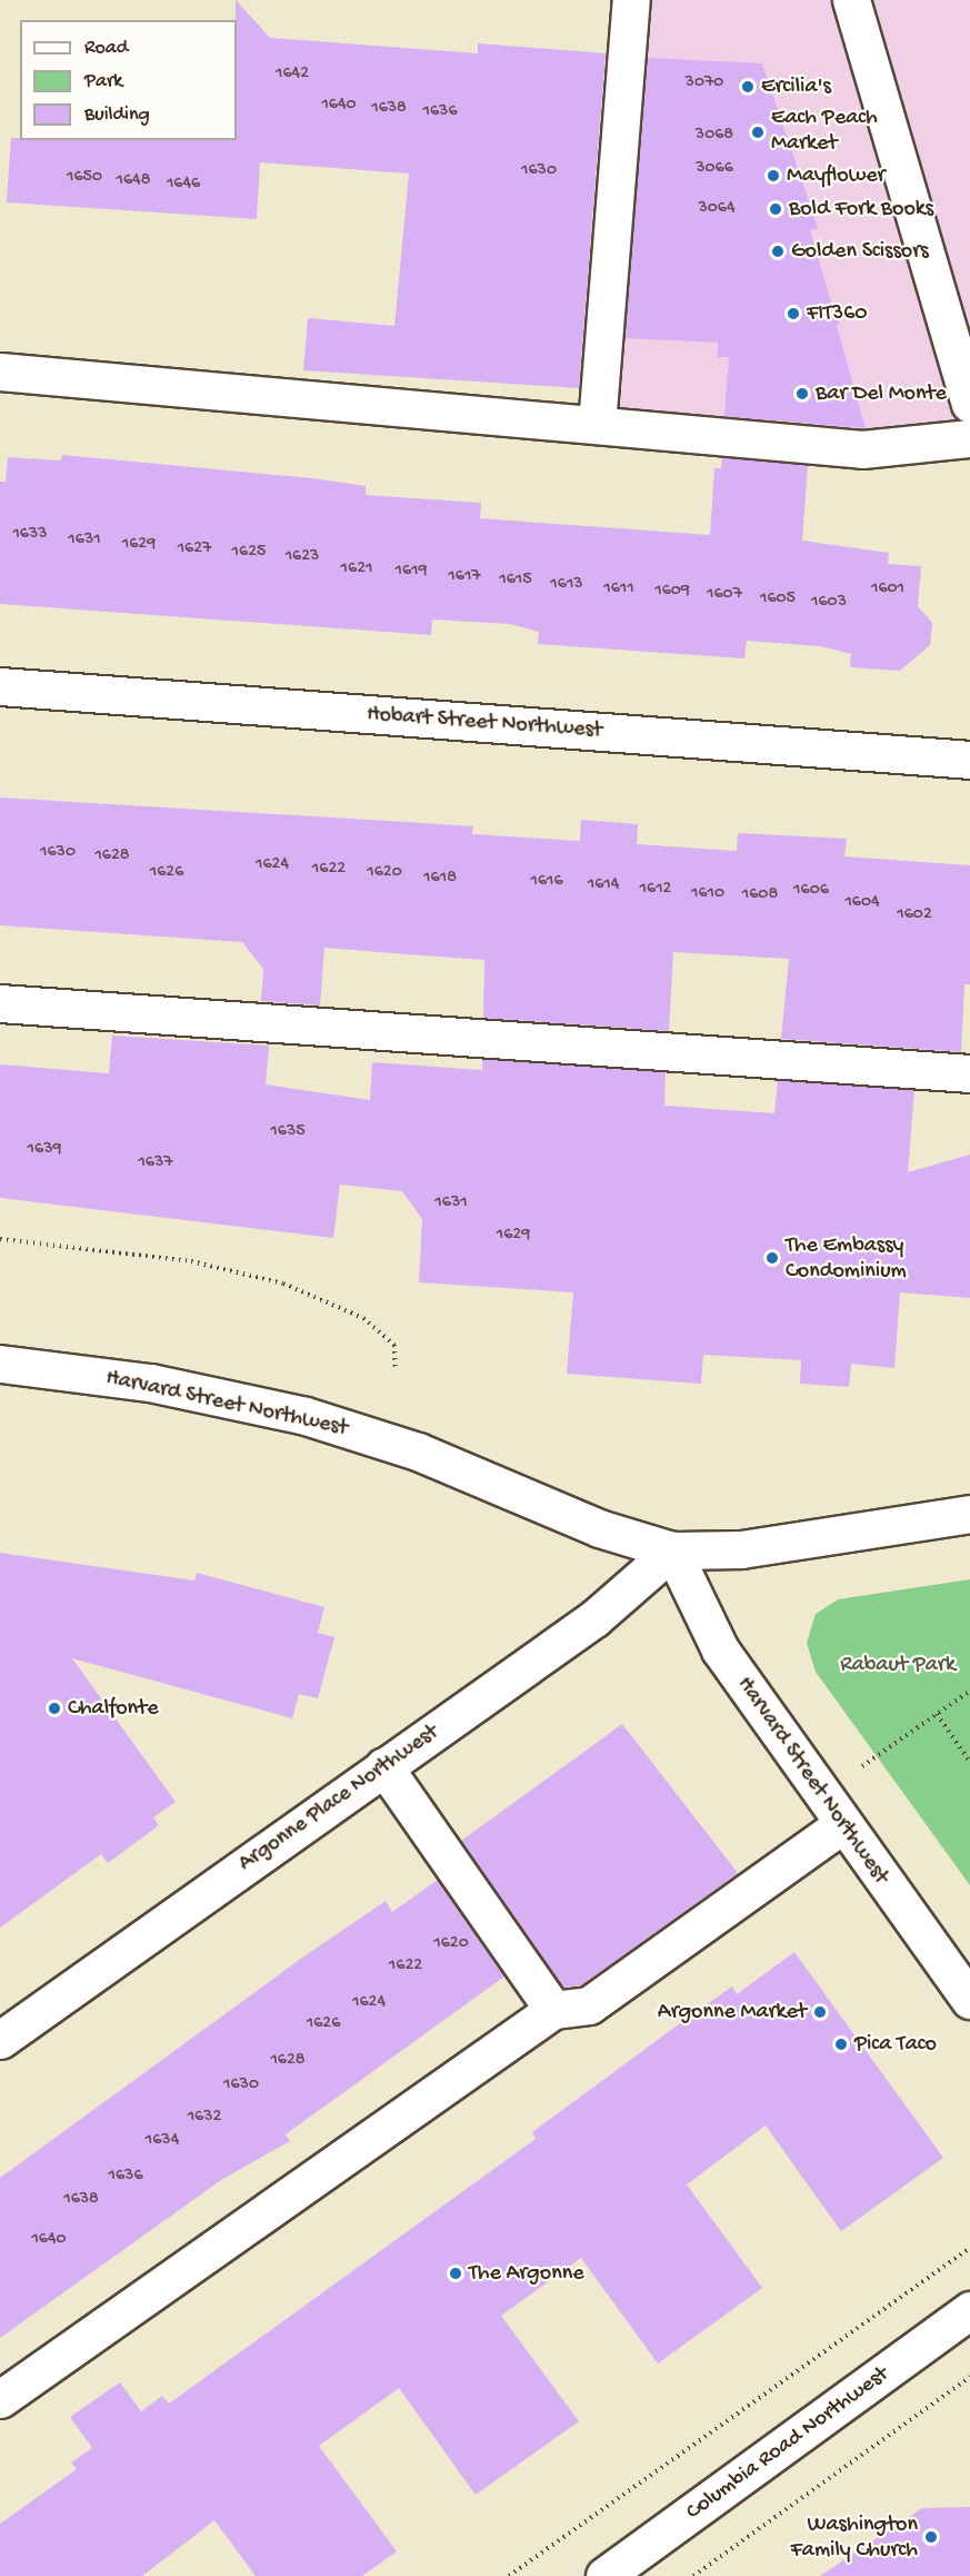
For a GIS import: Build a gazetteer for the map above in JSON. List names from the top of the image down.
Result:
{
  "streets": {
    "street": [
      "Hobart Street Northwest",
      "Harvard Street Northwest",
      "Argonne Place Northwest",
      "Columbia Road Northwest"
    ]
  },
  "crossings": [
    ["Harvard Street Northwest", "Argonne Place Northwest"]
  ],
  "parks": ["Rabaut Park"],
  "places": [
    "Ercilia's",
    "Each Peach Market",
    "Mayflower",
    "Bold Fork Books",
    "Golden Scissors",
    "FIT360",
    "Bar Del Monte",
    "The Embassy Condominium",
    "Chalfonte",
    "Argonne Market",
    "Pica Taco",
    "The Argonne",
    "Washington Family Church"
  ],
  "house_numbers": [
    "1642",
    "3070",
    "1640",
    "1638",
    "1636",
    "3068",
    "3066",
    "1630",
    "1650",
    "1648",
    "1646",
    "3064",
    "1633",
    "1631",
    "1629",
    "1627",
    "1625",
    "1623",
    "1621",
    "1619",
    "1617",
    "1615",
    "1613",
    "1611",
    "1601",
    "1609",
    "1607",
    "1605",
    "1603",
    "1630",
    "1628",
    "1624",
    "1622",
    "1626",
    "1620",
    "1618",
    "1616",
    "1614",
    "1612",
    "1606",
    "1610",
    "1608",
    "1604",
    "1602",
    "1635",
    "1639",
    "1637",
    "1631",
    "1629",
    "1620",
    "1622",
    "1624",
    "1626",
    "1628",
    "1630",
    "1632",
    "1634",
    "1636",
    "1638",
    "1640"
  ],
  "legend": ["Road", "Park", "Building"]
}
